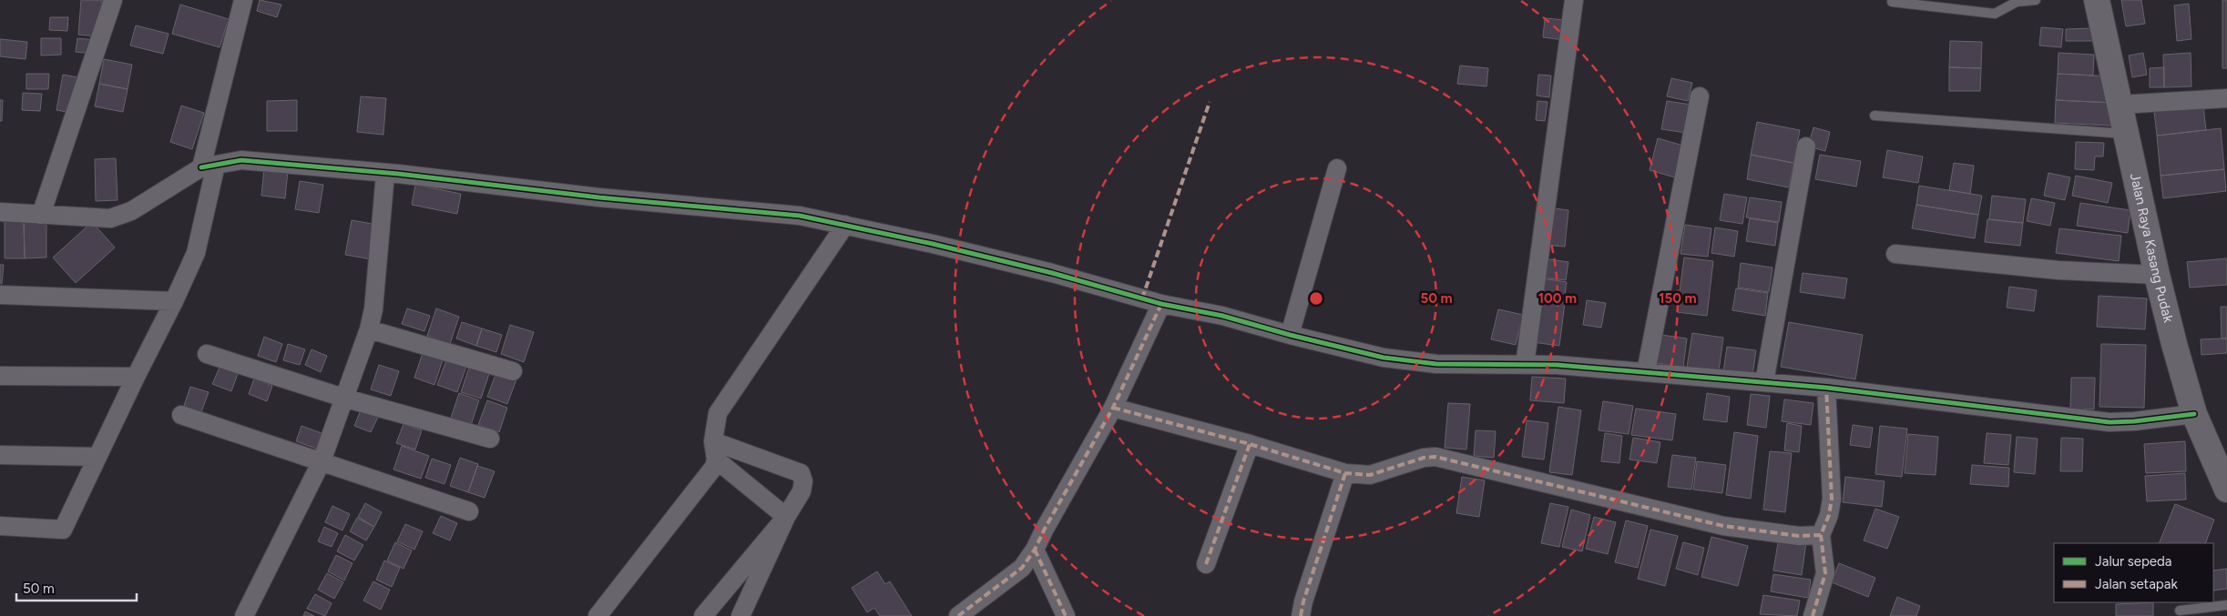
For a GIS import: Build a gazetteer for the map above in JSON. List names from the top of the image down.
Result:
{
  "streets": {
    "street": ["Jalan Raya Kasang Pudak"]
  },
  "legend": ["Jalur sepeda", "Jalan setapak"],
  "scale_bar": "50 m",
  "rings": ["50 m", "100 m", "150 m"]
}
